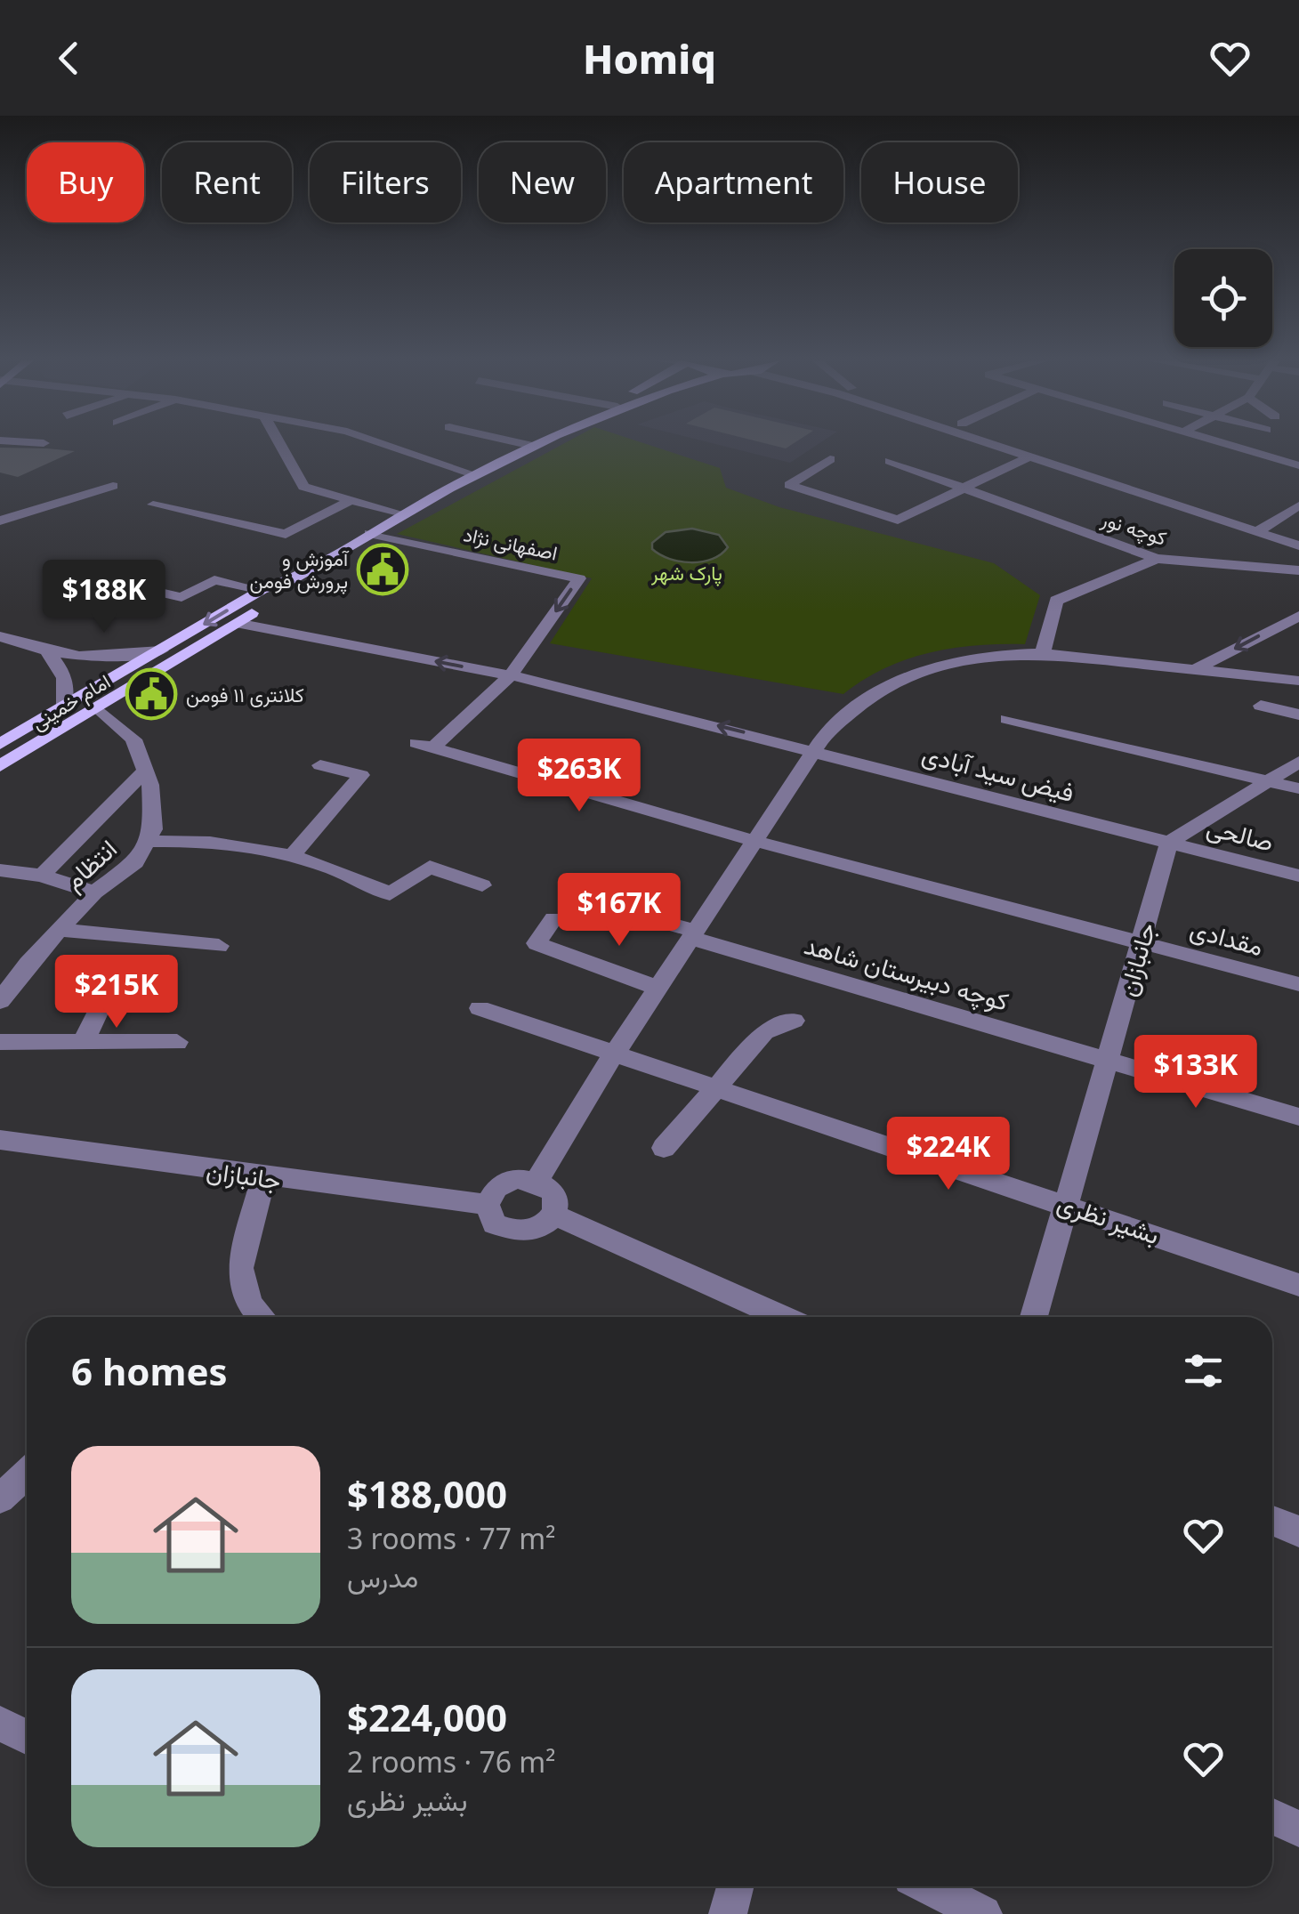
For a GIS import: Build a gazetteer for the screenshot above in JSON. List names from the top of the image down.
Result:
{
  "streets": {
    "main road": ["امام خمینی"],
    "street": [
      "کوچه نور",
      "اصفهانی نژاد",
      "فیض سید آبادی",
      "صالحی",
      "انتظام",
      "مقدادی",
      "جانبازان",
      "کوچه دبیرستان شاهد",
      "بشیر نظری"
    ]
  },
  "crossings": [
    ["اصفهانی نژاد", "امام خمینی"],
    ["اصفهانی نژاد", "مقدادی"],
    ["امام خمینی", "انتظام"],
    ["فیض سید آبادی", "صالحی"],
    ["فیض سید آبادی", "جانبازان"],
    ["صالحی", "جانبازان"],
    ["مقدادی", "جانبازان"],
    ["جانبازان", "کوچه دبیرستان شاهد"],
    ["جانبازان", "بشیر نظری"]
  ],
  "parks": ["پارک شهر"],
  "places": {
    "public building": ["آموزش و پرورش فومن", "کلانتری ۱۱ فومن"]
  },
  "page": {
    "header": "Homiq",
    "chip": [
      "Buy",
      "Rent",
      "Filters",
      "New",
      "Apartment",
      "House"
    ],
    "price": [
      "$188K",
      "$263K",
      "$167K",
      "$215K",
      "$133K",
      "$224K"
    ],
    "heading": "6 homes",
    "list": [
      {
        "name": "$188,000",
        "note": "3 rooms · 77 m² · مدرس"
      },
      {
        "name": "$224,000",
        "note": "2 rooms · 76 m² · بشیر نظری"
      }
    ]
  }
}
